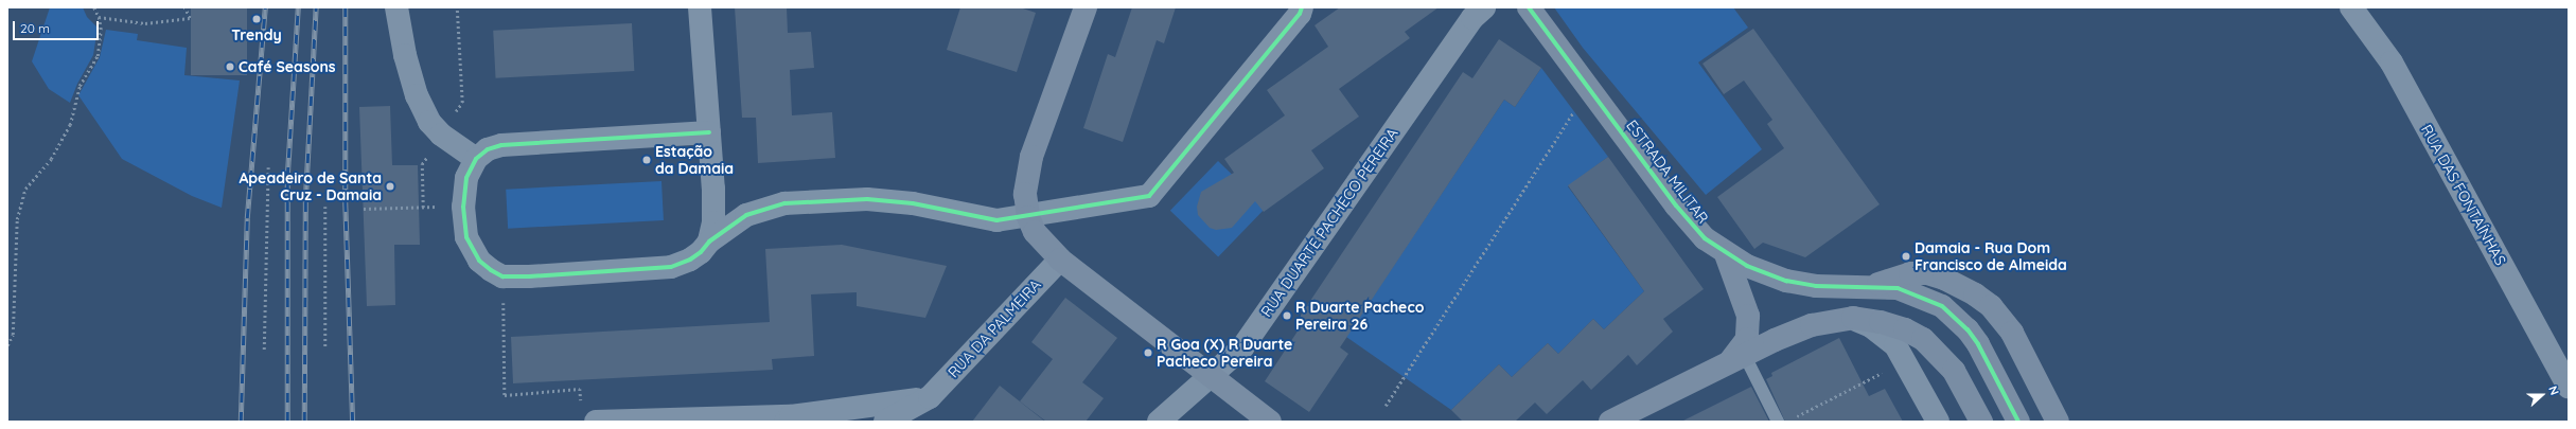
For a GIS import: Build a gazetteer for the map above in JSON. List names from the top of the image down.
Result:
{
  "streets": {
    "street": [
      "ESTRADA MILITAR",
      "RUA DAS FONTAÍNHAS",
      "RUA DUARTE PACHECO PEREIRA",
      "RUA DA PALMEIRA"
    ]
  },
  "places": [
    "Trendy",
    "Café Seasons",
    "Estação da Damaia",
    "Apeadeiro de Santa Cruz - Damaia",
    "Damaia - Rua Dom Francisco de Almeida",
    "R Duarte Pacheco Pereira 26",
    "R Goa (X) R Duarte Pacheco Pereira"
  ],
  "scale_bar": "20 m",
  "north": "right"
}
